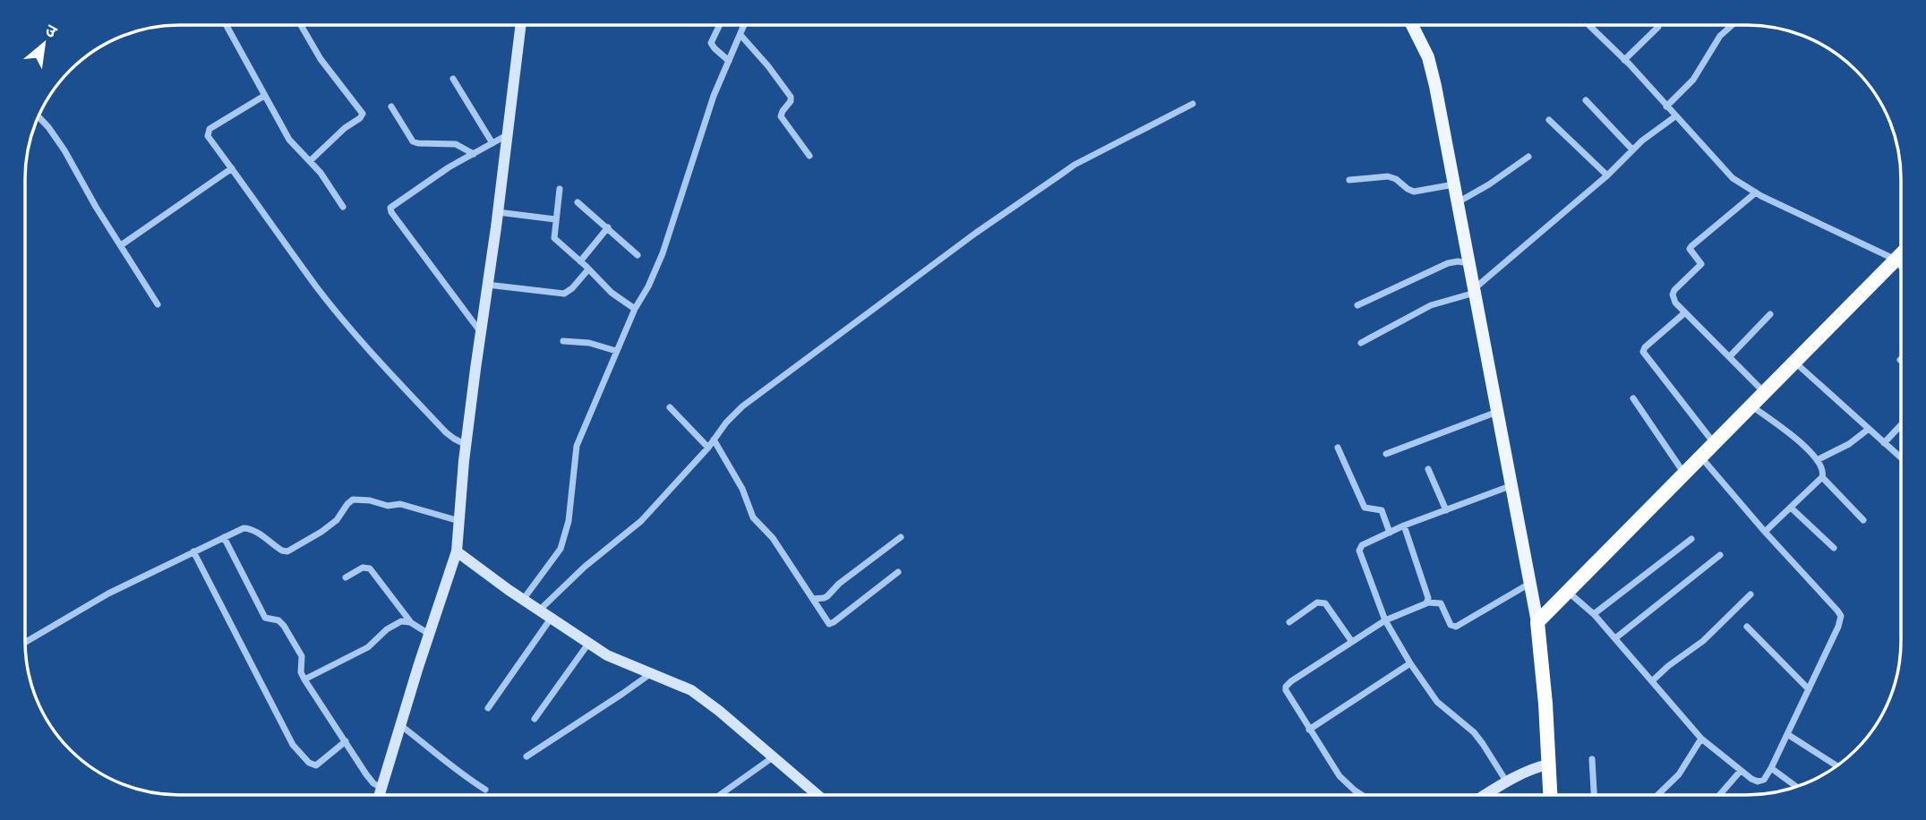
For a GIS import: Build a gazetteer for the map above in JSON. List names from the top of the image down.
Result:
{
  "north": "top right"
}
